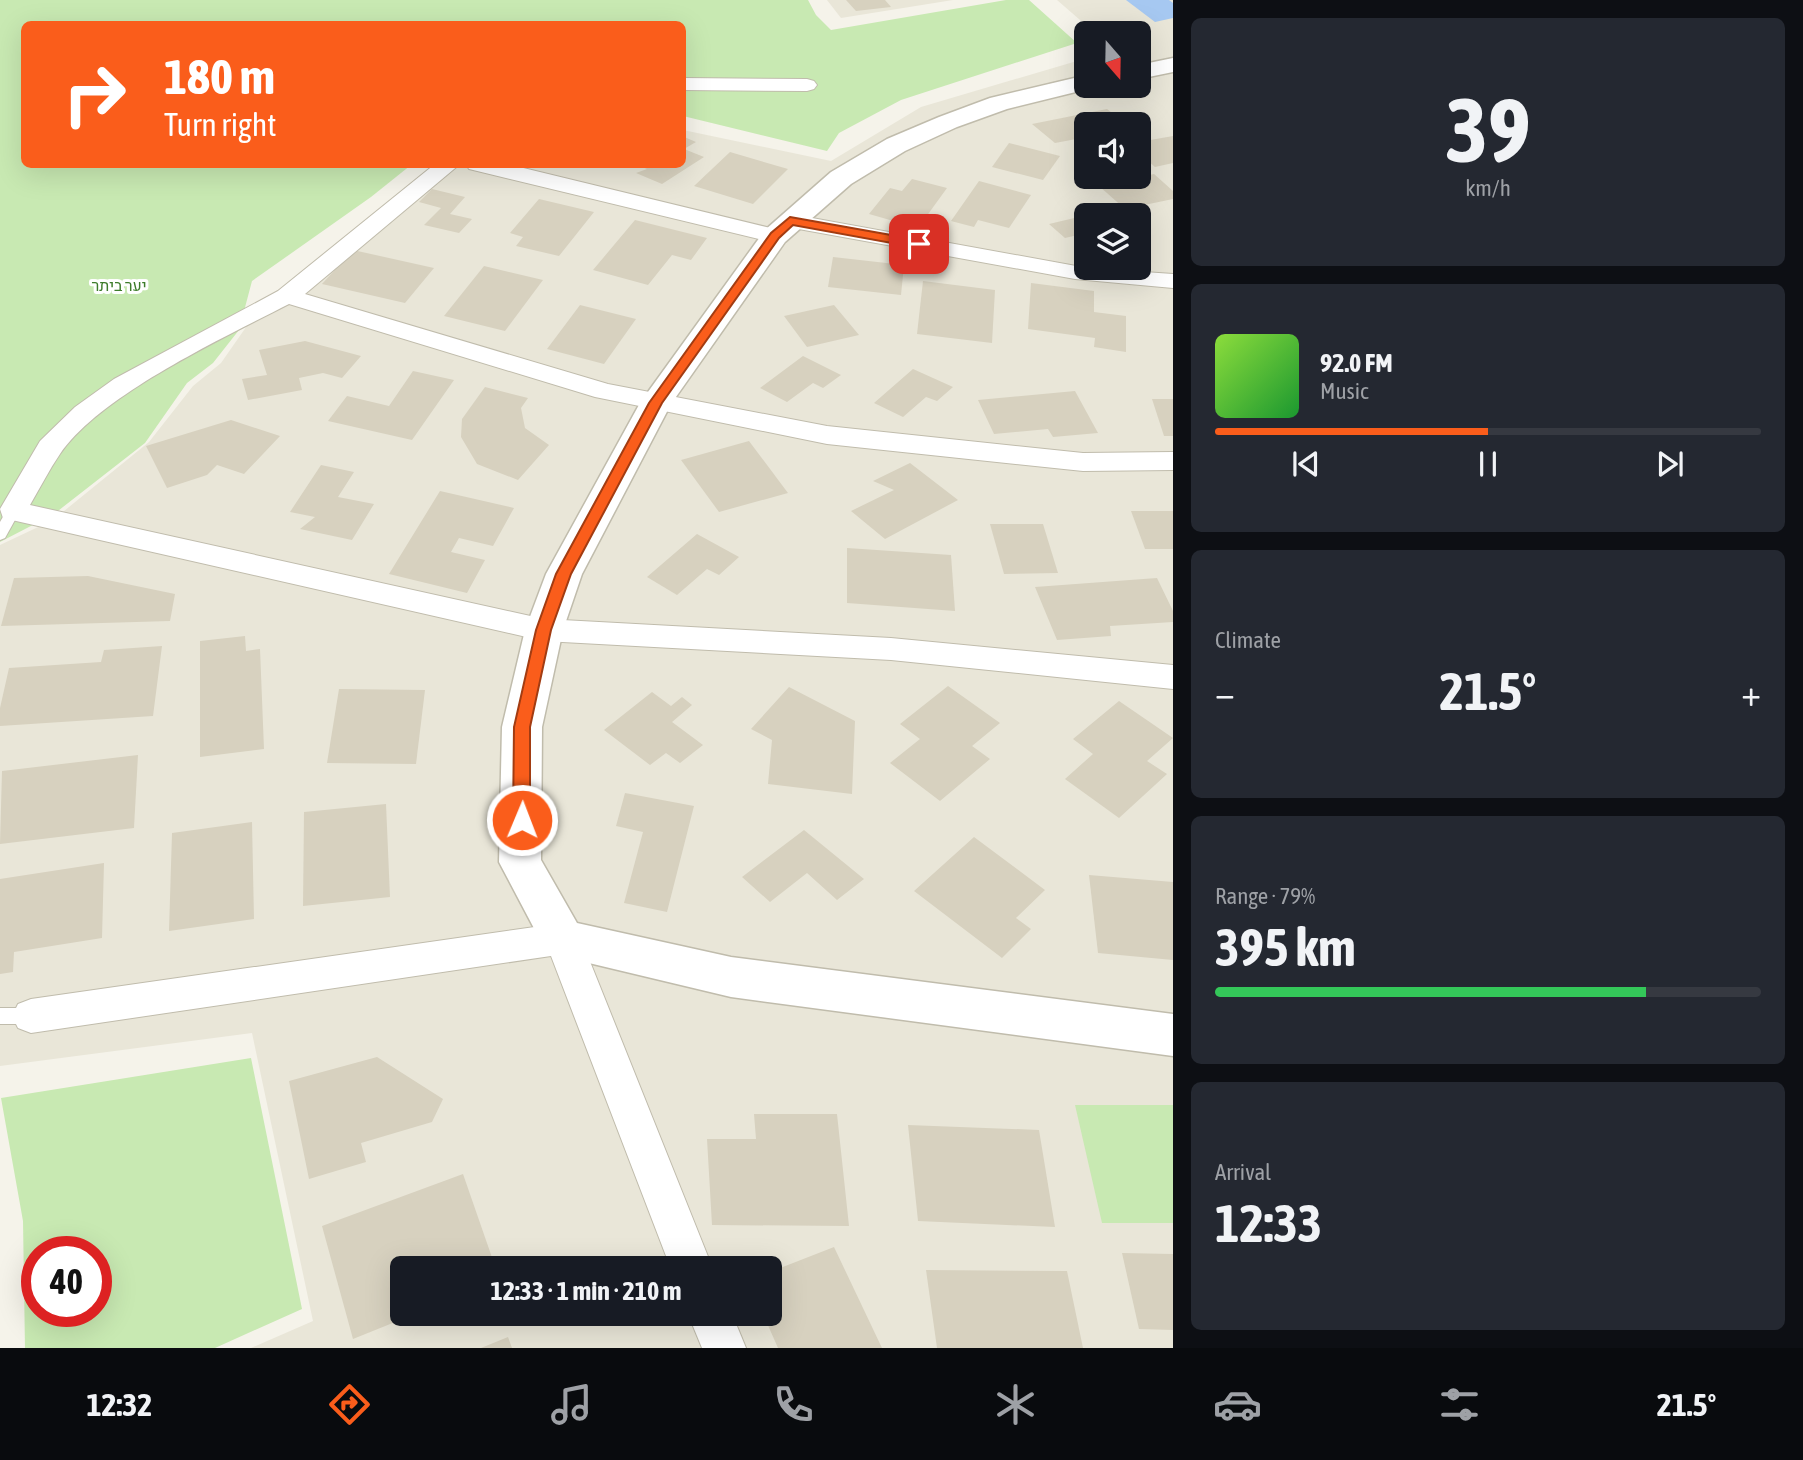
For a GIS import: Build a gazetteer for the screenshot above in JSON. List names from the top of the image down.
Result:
{
  "parks": ["יער ביתר"],
  "north": "bottom",
  "page": {
    "tile": [
      ["39", "km/h"],
      "Climate",
      ["Range · 79%", "395 km"],
      ["Arrival", "12:33"]
    ],
    "turn": ["180 m", "Turn right"],
    "song": ["92.0 FM", "Music"],
    "heat": ["−", "21.5°", "+"],
    "limit": "40",
    "trip": "12:33 · 1 min · 210 m",
    "tabs": ["12:32", "21.5°"]
  }
}
